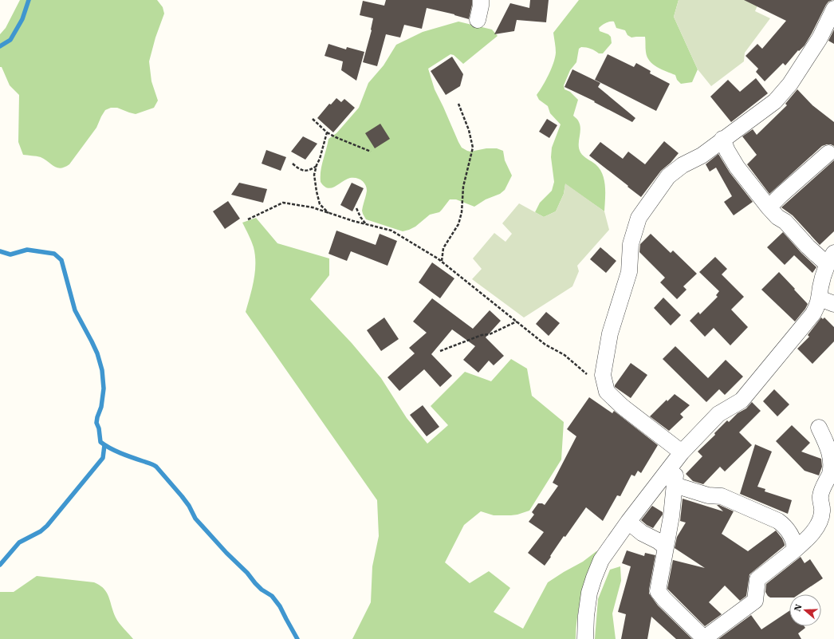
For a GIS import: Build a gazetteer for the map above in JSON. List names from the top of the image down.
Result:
{
  "north": "left"
}
